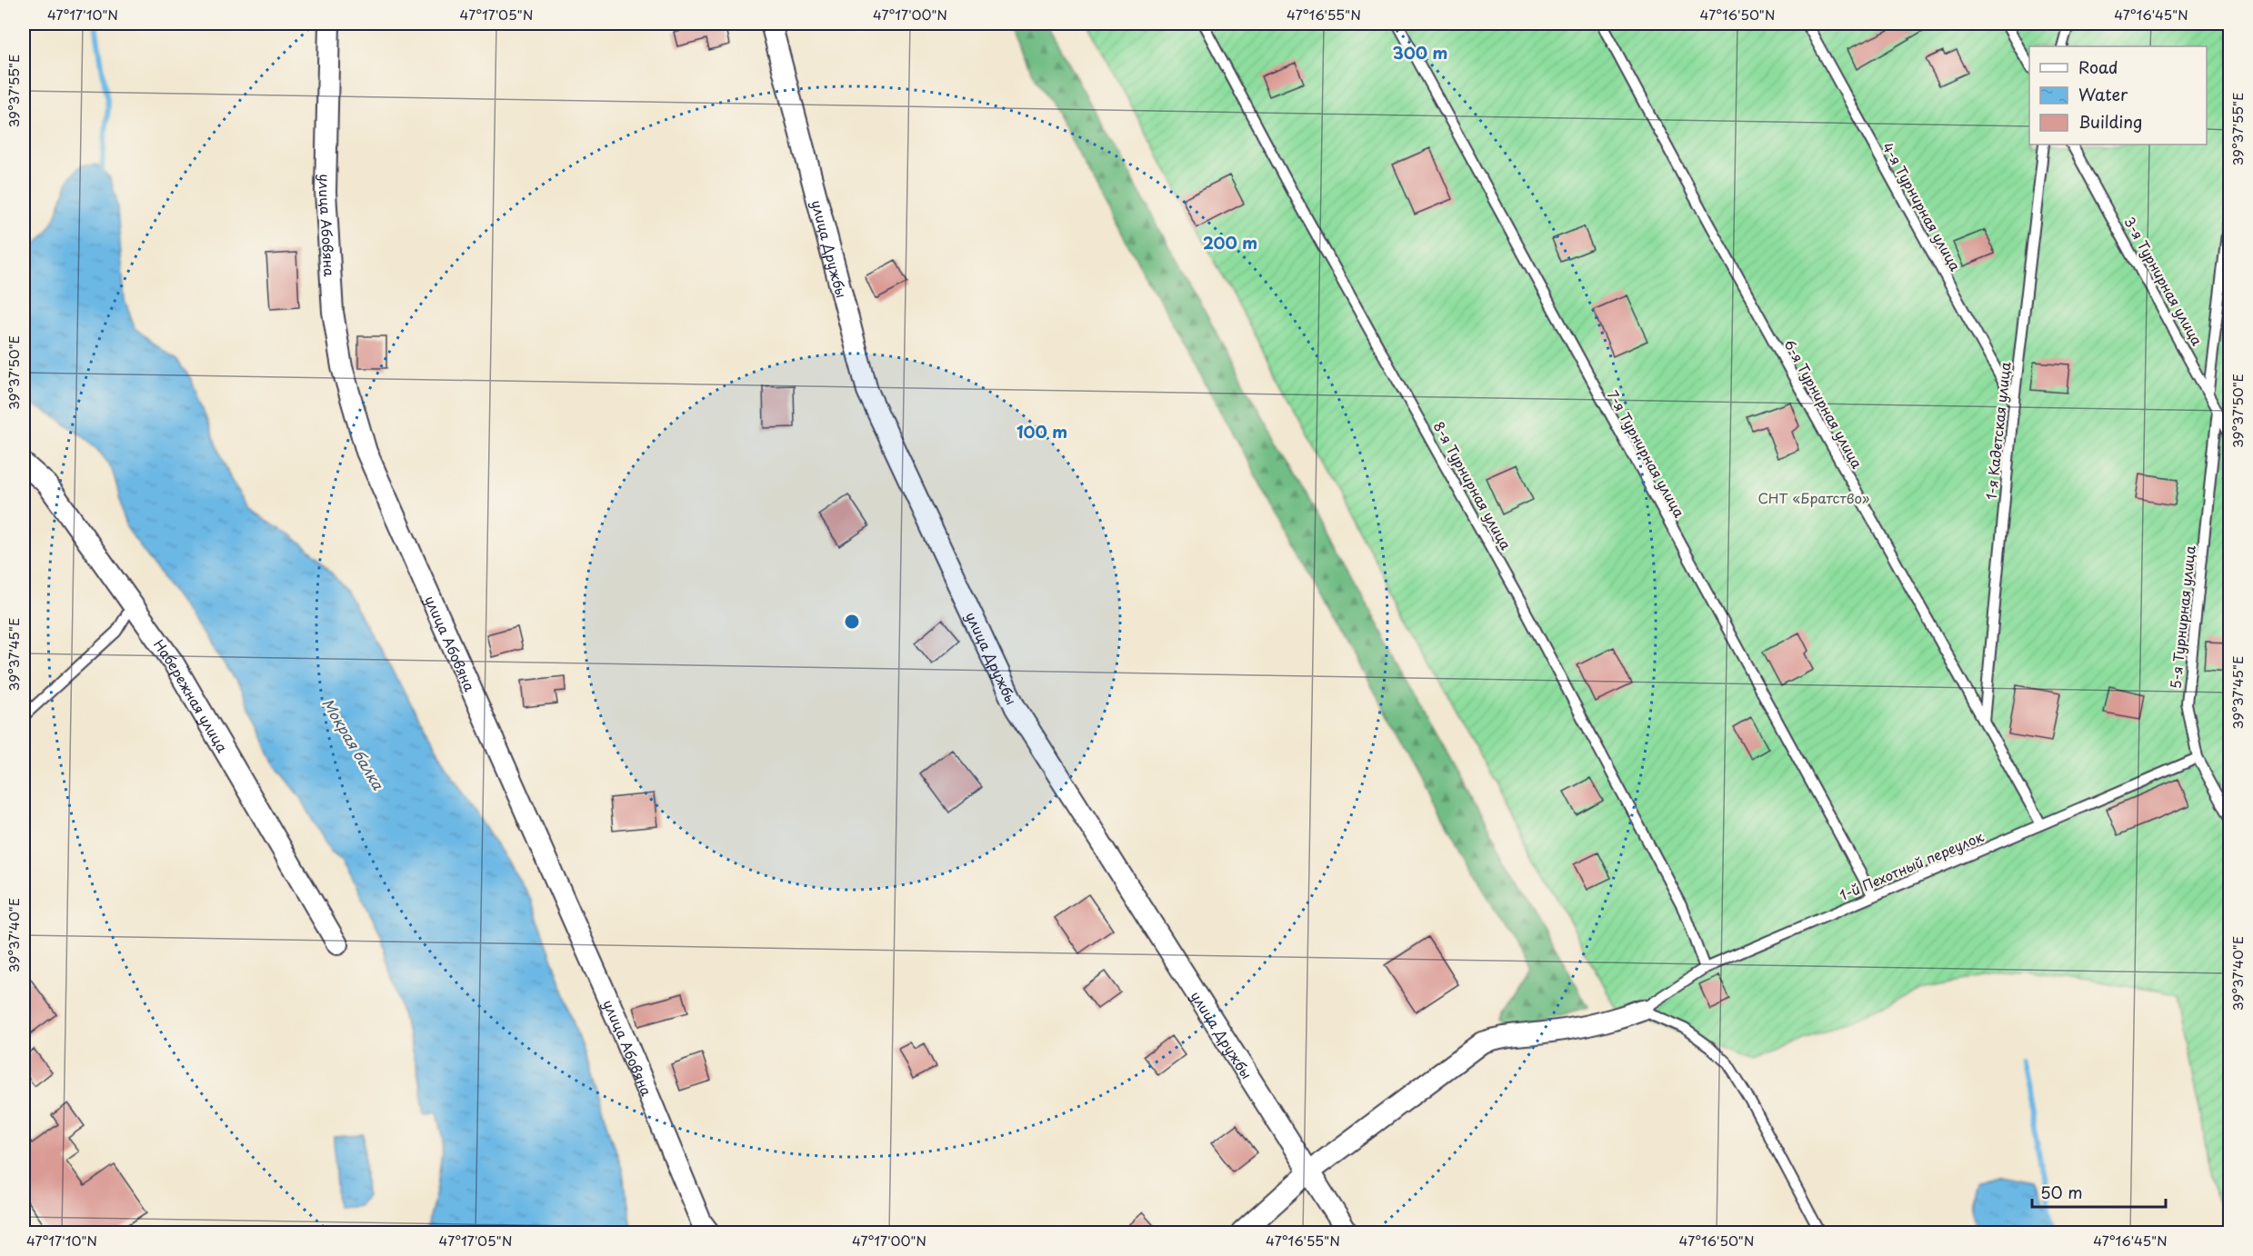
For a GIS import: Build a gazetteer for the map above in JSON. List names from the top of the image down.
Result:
{
  "streets": {
    "street": ["улица Абовяна", "улица Дружбы", "Набережная улица"],
    "lane": [
      "4-я Турнирная улица",
      "3-я Турнирная улица",
      "6-я Турнирная улица",
      "1-я Кадетская улица",
      "7-я Турнирная улица",
      "8-я Турнирная улица",
      "5-я Турнирная улица",
      "1-й Пехотный переулок"
    ]
  },
  "crossings": [
    ["4-я Турнирная улица", "1-я Кадетская улица"],
    ["3-я Турнирная улица", "5-я Турнирная улица"],
    ["6-я Турнирная улица", "1-я Кадетская улица"],
    ["6-я Турнирная улица", "1-й Пехотный переулок"],
    ["7-я Турнирная улица", "1-й Пехотный переулок"],
    ["8-я Турнирная улица", "1-й Пехотный переулок"],
    ["5-я Турнирная улица", "1-й Пехотный переулок"]
  ],
  "water": ["Мокрая балка"],
  "parks": ["СНТ «Братство»"],
  "legend": ["Road", "Water", "Building"],
  "scale_bar": "50 m",
  "coordinates": [
    "47°17'10\"N",
    "47°17'05\"N",
    "47°17'00\"N",
    "47°16'55\"N",
    "47°16'50\"N",
    "47°16'45\"N",
    "39°37'55\"E",
    "39°37'50\"E",
    "39°37'45\"E",
    "39°37'40\"E"
  ],
  "rings": ["300 m", "200 m", "100 m"]
}
